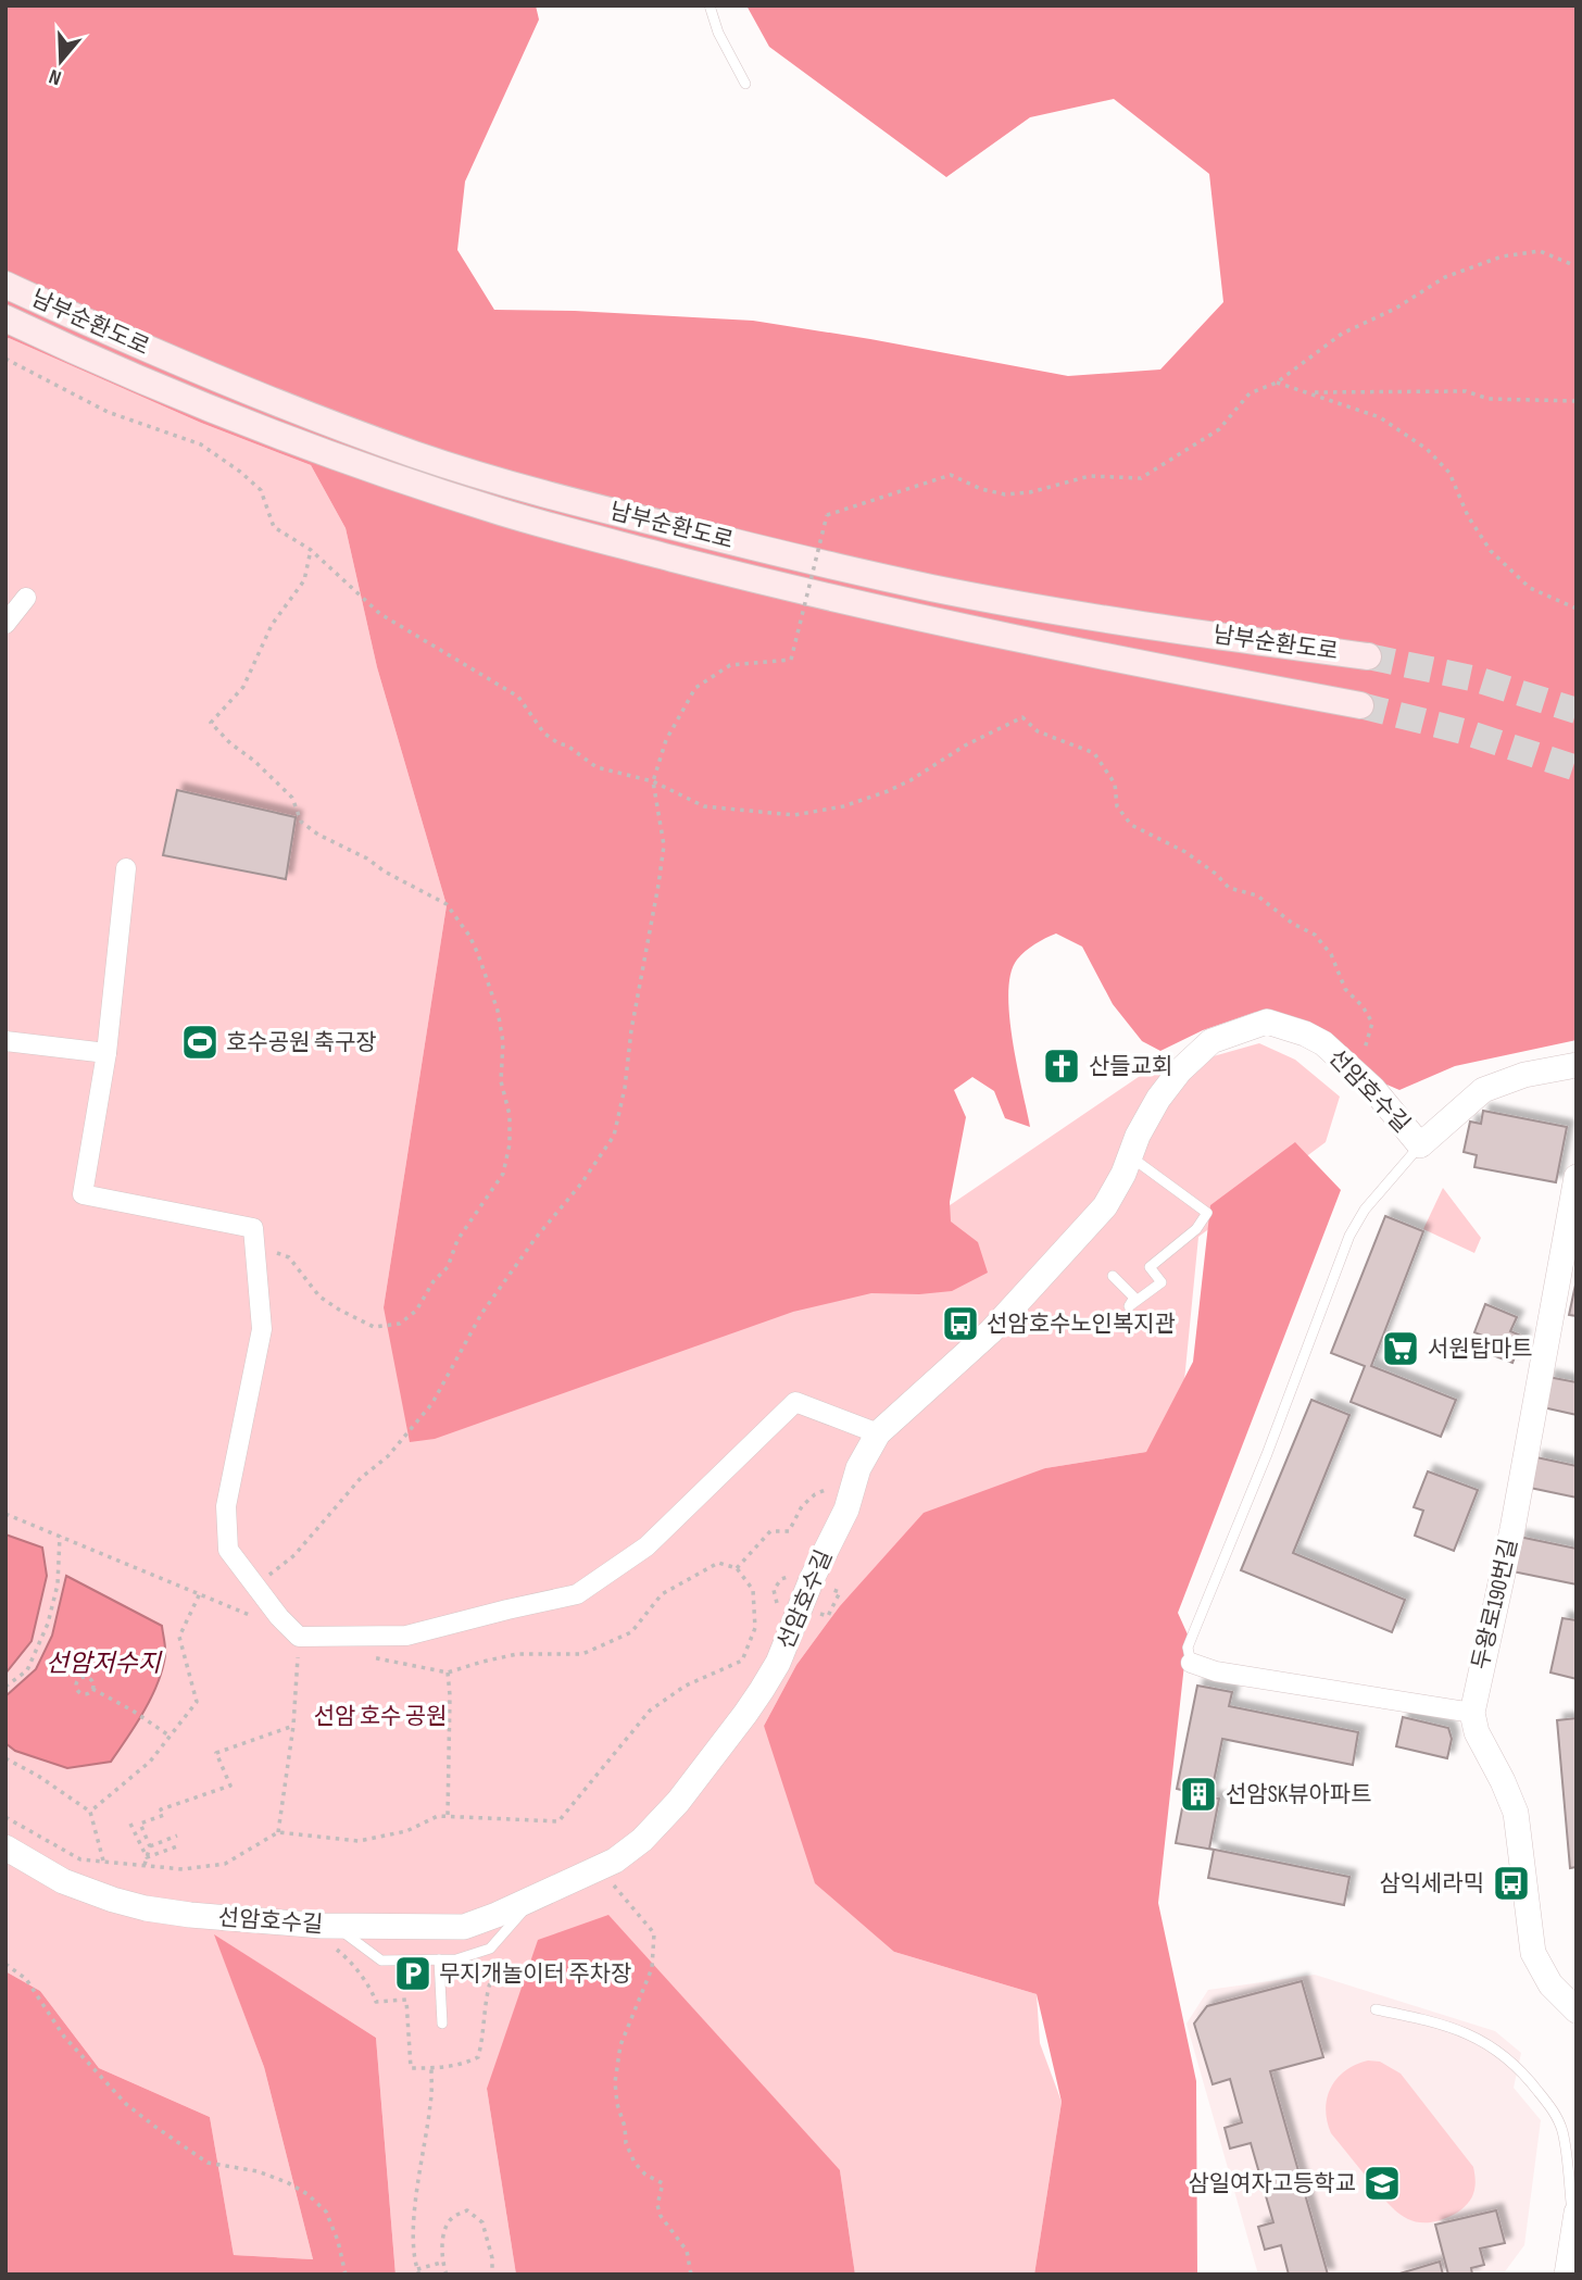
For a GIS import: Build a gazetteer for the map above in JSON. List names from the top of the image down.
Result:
{
  "streets": {
    "main road": ["남부순환도로"],
    "street": ["선암호수길", "두왕로190번길"]
  },
  "water": ["선암저수지"],
  "parks": ["선암 호수 공원"],
  "places": {
    "sports": ["호수공원 축구장"],
    "church": ["산들교회"],
    "bus stop": ["선암호수노인복지관", "삼익세라믹"],
    "supermarket": ["서원탑마트"],
    "building": ["선암SK뷰아파트"],
    "parking": ["무지개놀이터 주차장"],
    "school or university": ["삼일여자고등학교"]
  },
  "north": "bottom"
}
